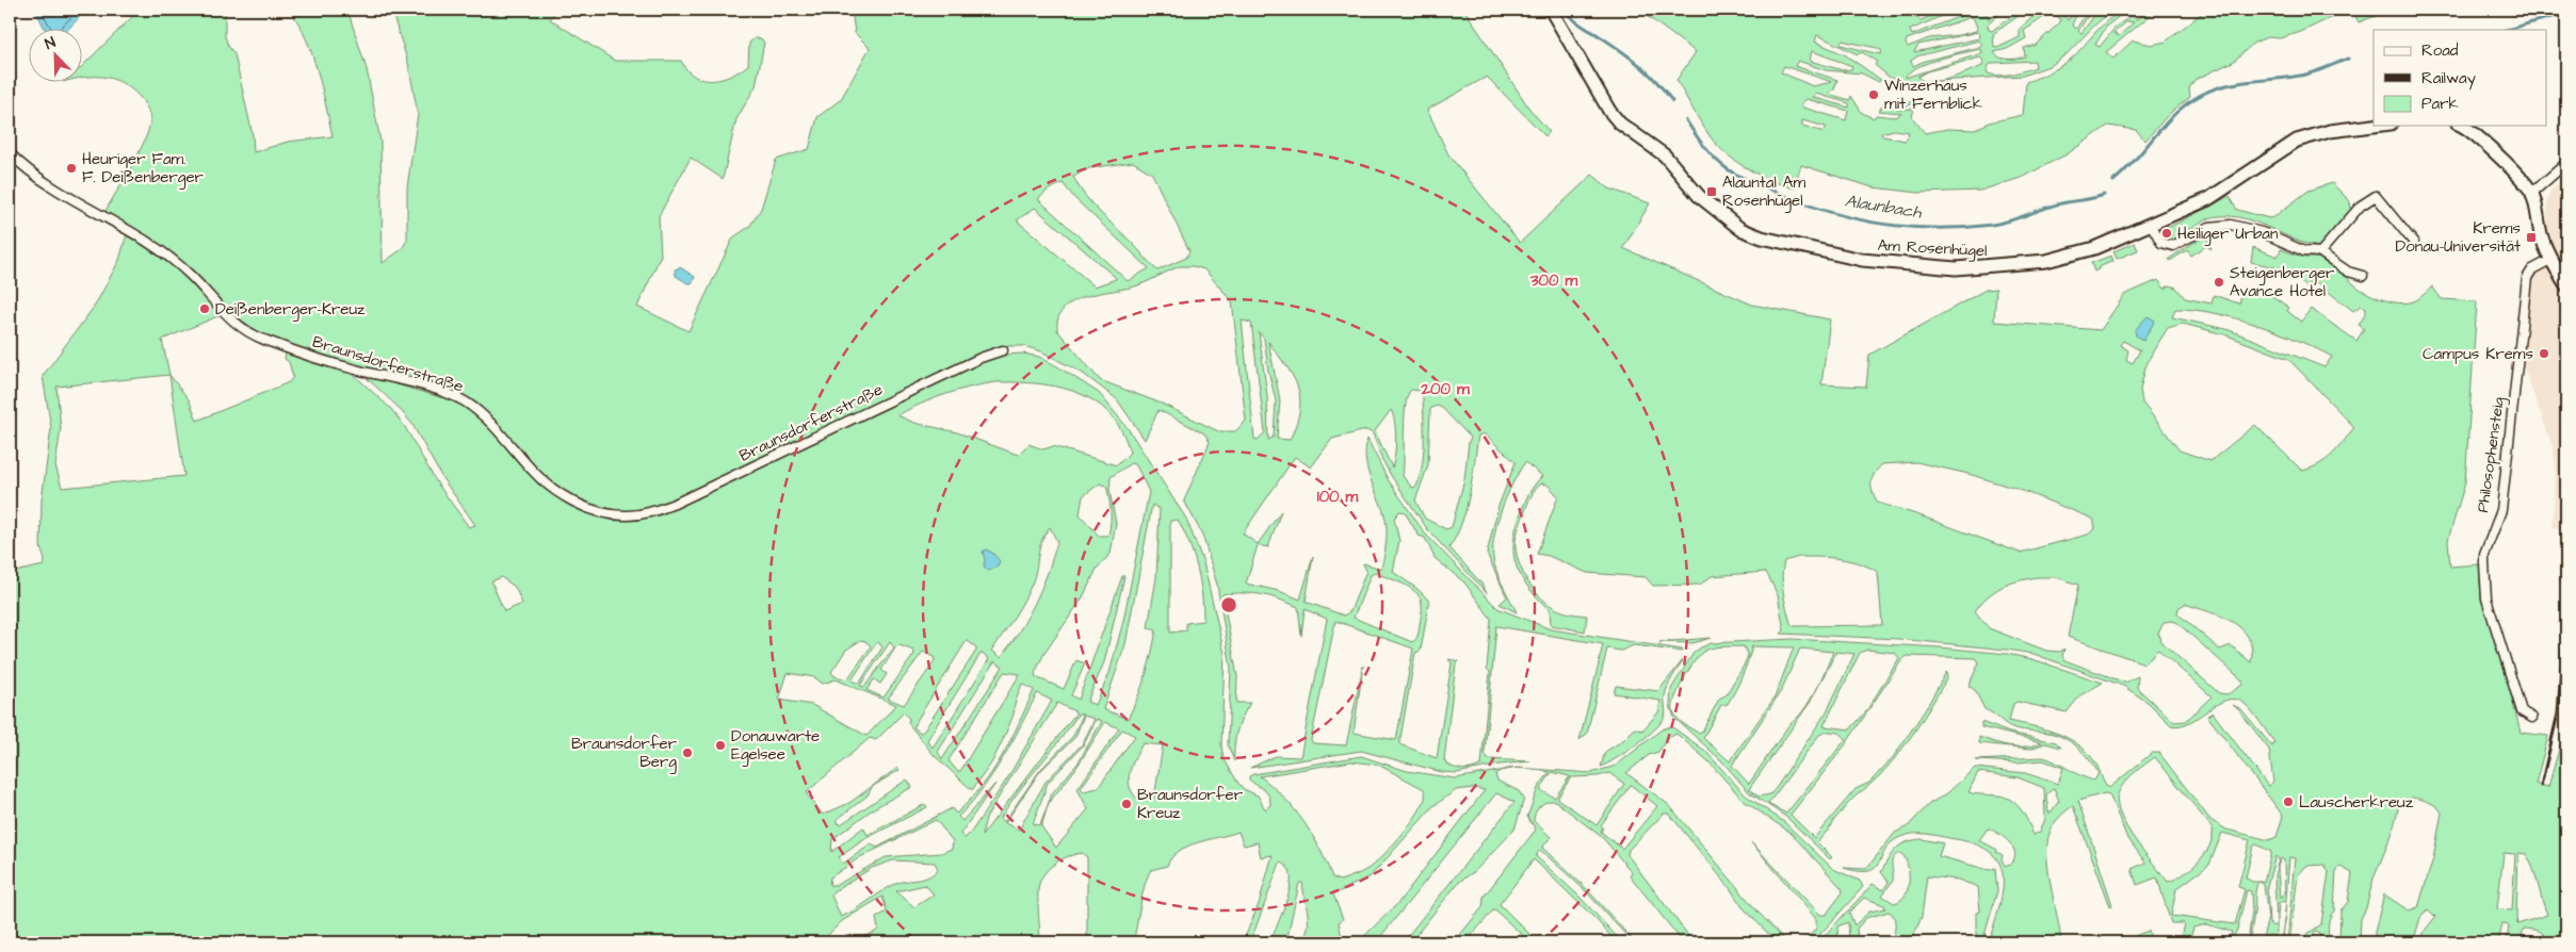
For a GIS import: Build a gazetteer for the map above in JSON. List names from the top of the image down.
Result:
{
  "streets": {
    "street": ["Am Rosenhügel", "Braunsdorferstraße", "Philosophensteig"]
  },
  "water": ["Alaunbach"],
  "places": {
    "other": [
      "Winzerhaus mit Fernblick",
      "Heuriger Fam. F. Deißenberger",
      "Heiliger Urban",
      "Steigenberger Avance Hotel",
      "Deißenberger-Kreuz",
      "Campus Krems",
      "Donauwarte Egelsee",
      "Braunsdorfer Berg",
      "Lauscherkreuz",
      "Braunsdorfer Kreuz"
    ],
    "transit": ["Alauntal Am Rosenhügel", "Krems Donau-Universität"]
  },
  "legend": ["Road", "Railway", "Park"],
  "north": "top left",
  "rings": ["300 m", "200 m", "100 m"]
}
